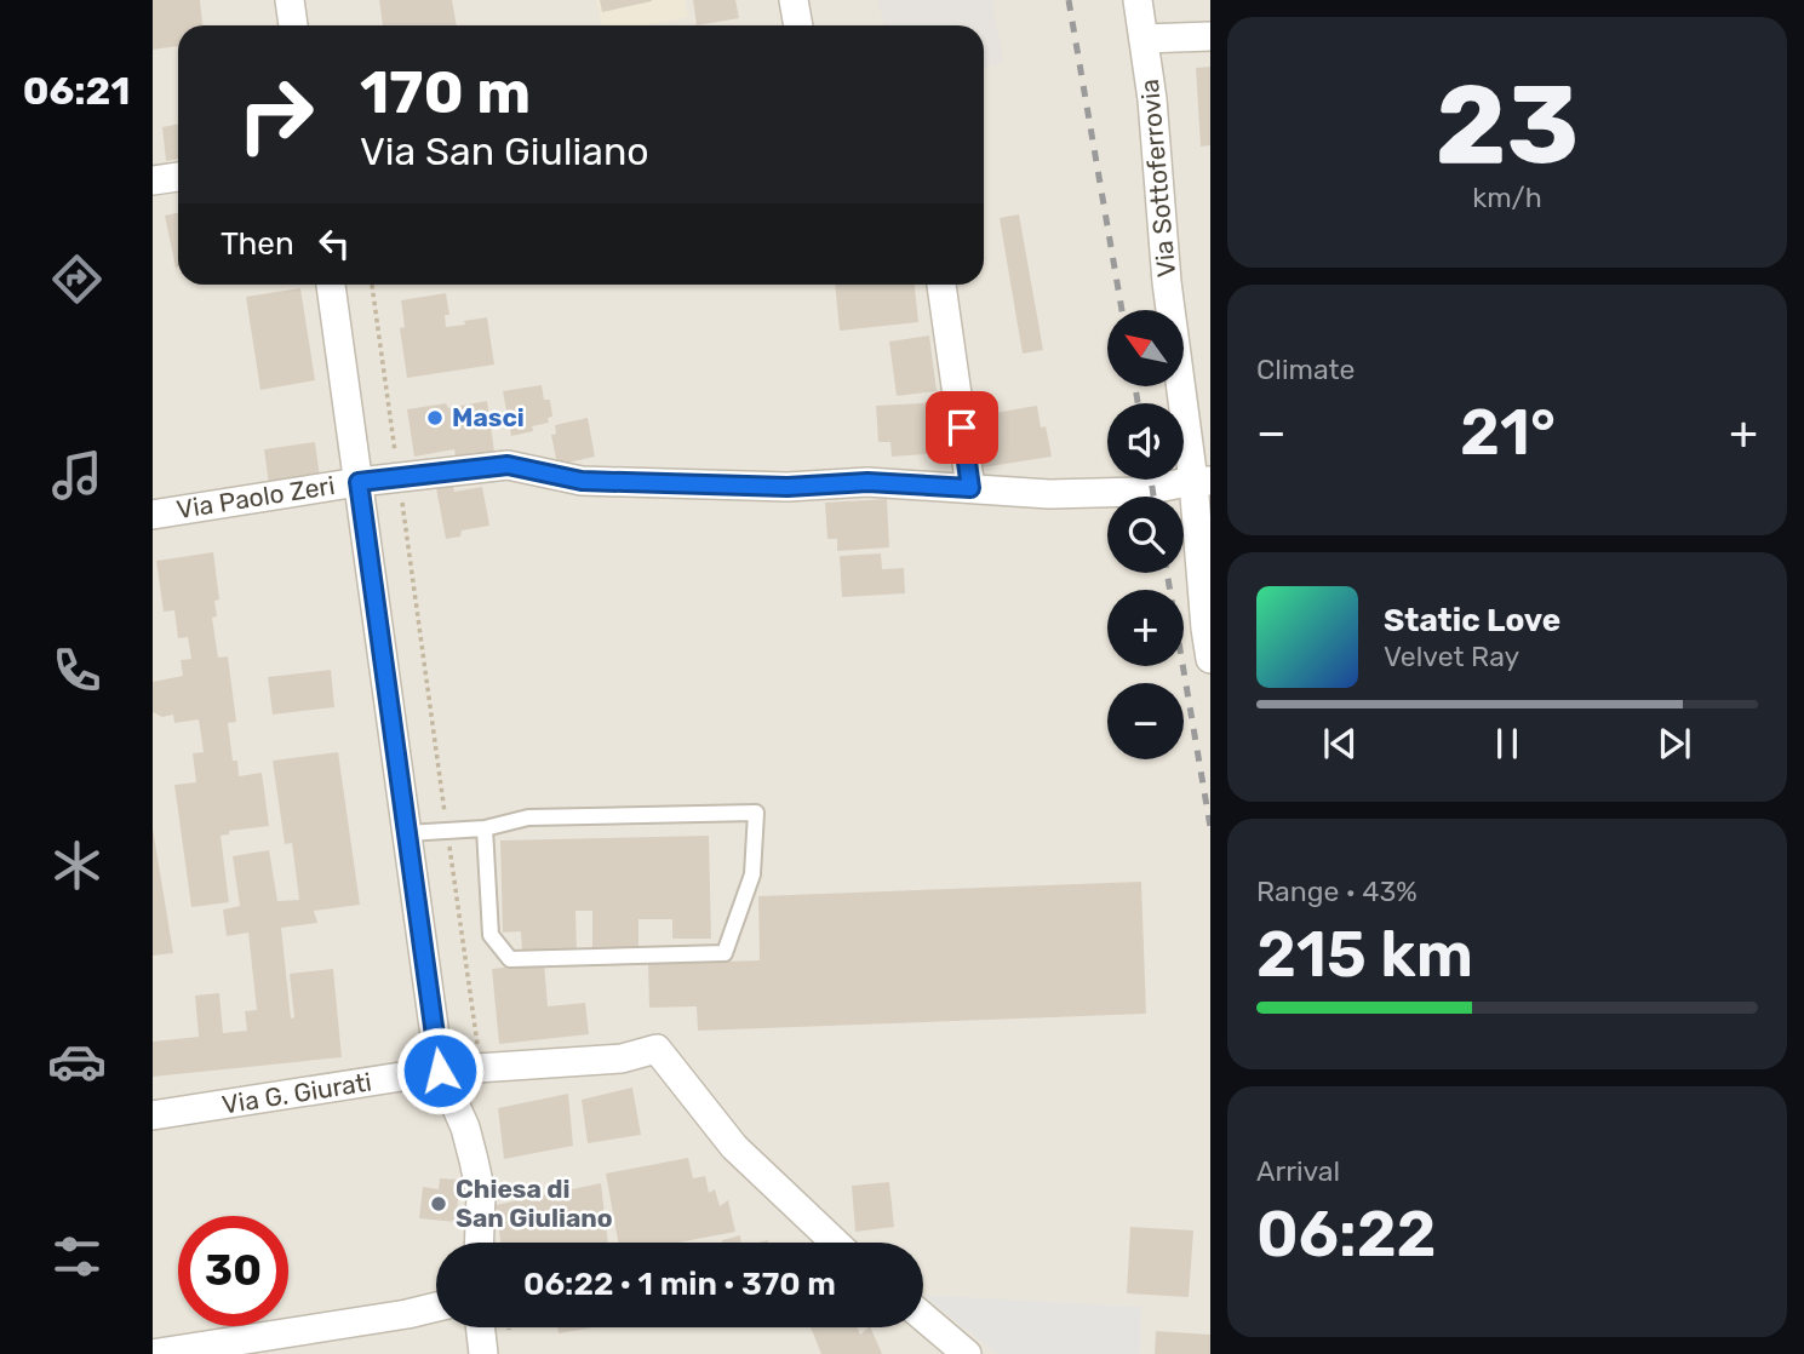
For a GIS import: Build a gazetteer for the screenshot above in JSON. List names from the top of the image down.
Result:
{
  "streets": {
    "street": ["Via Sottoferrovia", "Via Paolo Zeri", "Via G. Giurati"]
  },
  "crossings": [
    ["Via Sottoferrovia", "Via Paolo Zeri"]
  ],
  "places": ["Masci", "Chiesa di San Giuliano"],
  "north": "top left",
  "page": {
    "tabs": "06:21",
    "tile": [
      ["23", "km/h"],
      "Climate",
      ["Range · 43%", "215 km"],
      ["Arrival", "06:22"]
    ],
    "turn": ["170 m", "Via San Giuliano"],
    "then": "Then",
    "map_buttons": ["+", "−"],
    "heat": ["−", "21°", "+"],
    "song": ["Static Love", "Velvet Ray"],
    "limit": "30",
    "trip": "06:22 · 1 min · 370 m"
  }
}
